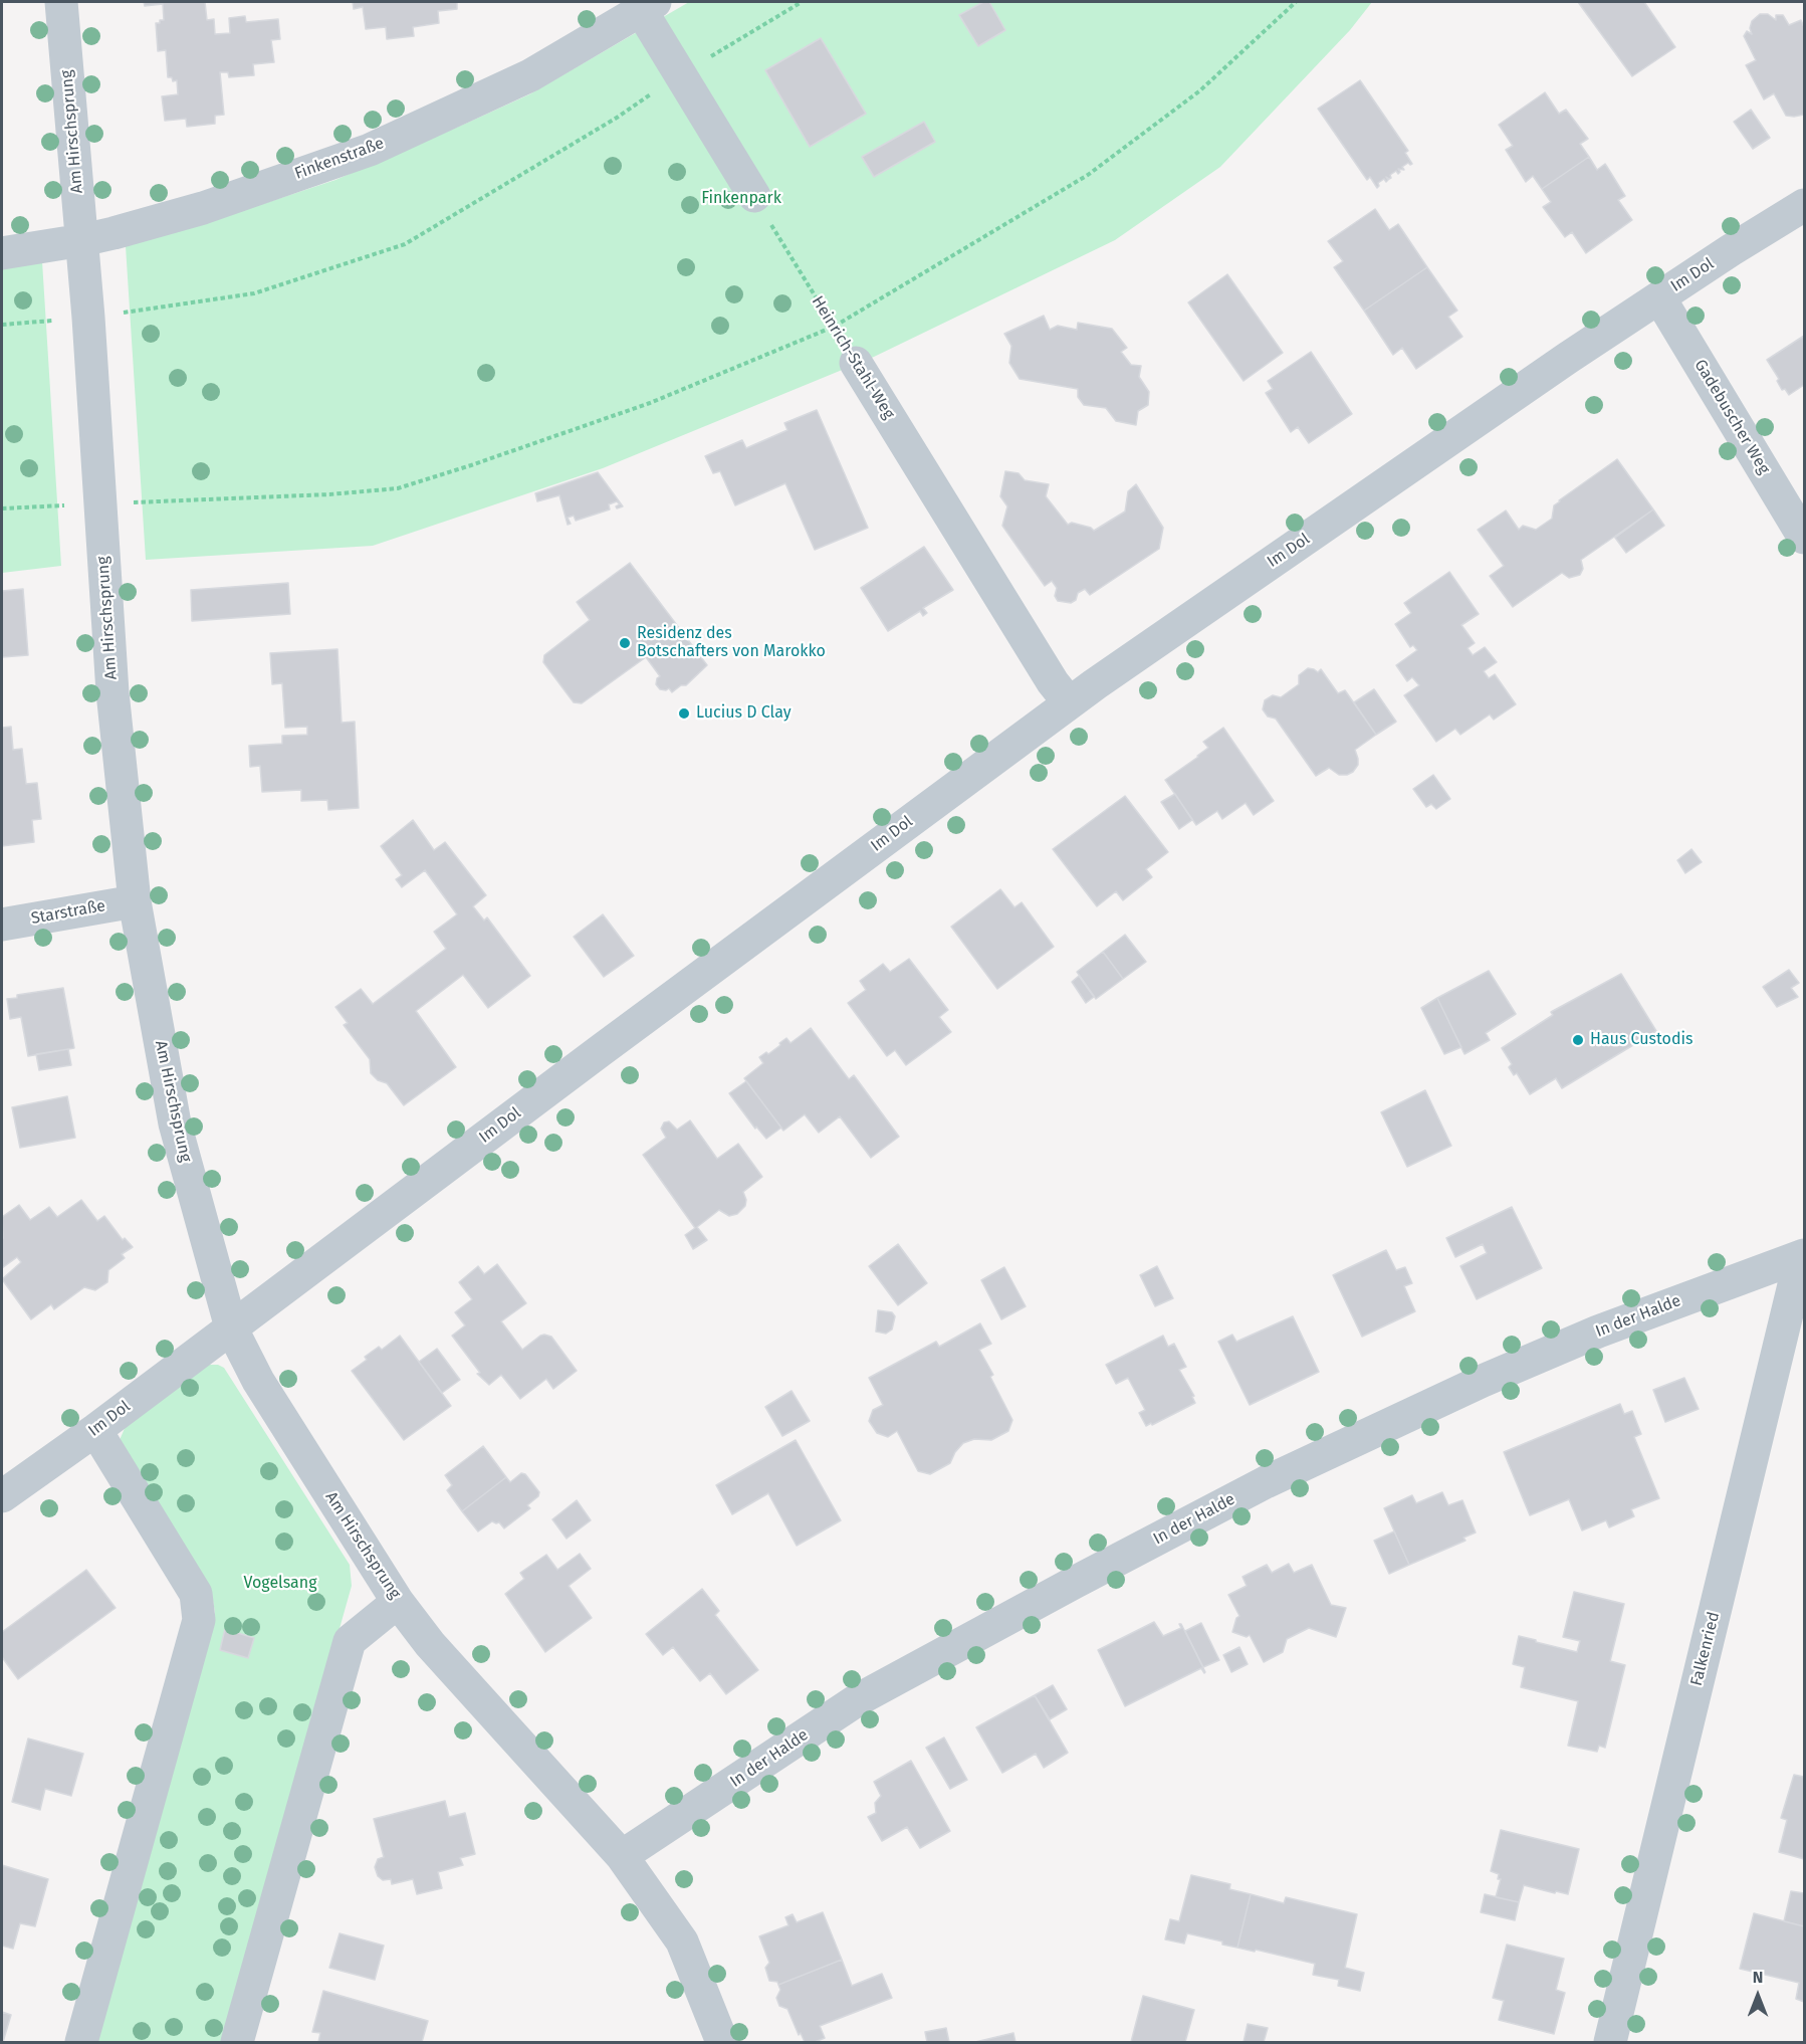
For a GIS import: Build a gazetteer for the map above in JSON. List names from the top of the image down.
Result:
{
  "streets": {
    "street": [
      "Am Hirschsprung",
      "Finkenstraße",
      "Im Dol",
      "Heinrich-Stahl-Weg",
      "Gadebuscher Weg",
      "Starstraße",
      "In der Halde",
      "Falkenried"
    ]
  },
  "crossings": [
    ["Am Hirschsprung", "Finkenstraße"],
    ["Am Hirschsprung", "Im Dol"],
    ["Am Hirschsprung", "Starstraße"],
    ["Am Hirschsprung", "In der Halde"],
    ["Im Dol", "Heinrich-Stahl-Weg"],
    ["Im Dol", "Gadebuscher Weg"],
    ["In der Halde", "Falkenried"]
  ],
  "parks": ["Finkenpark", "Vogelsang"],
  "places": ["Residenz des Botschafters von Marokko", "Lucius D Clay", "Haus Custodis"],
  "north": "top"
}
